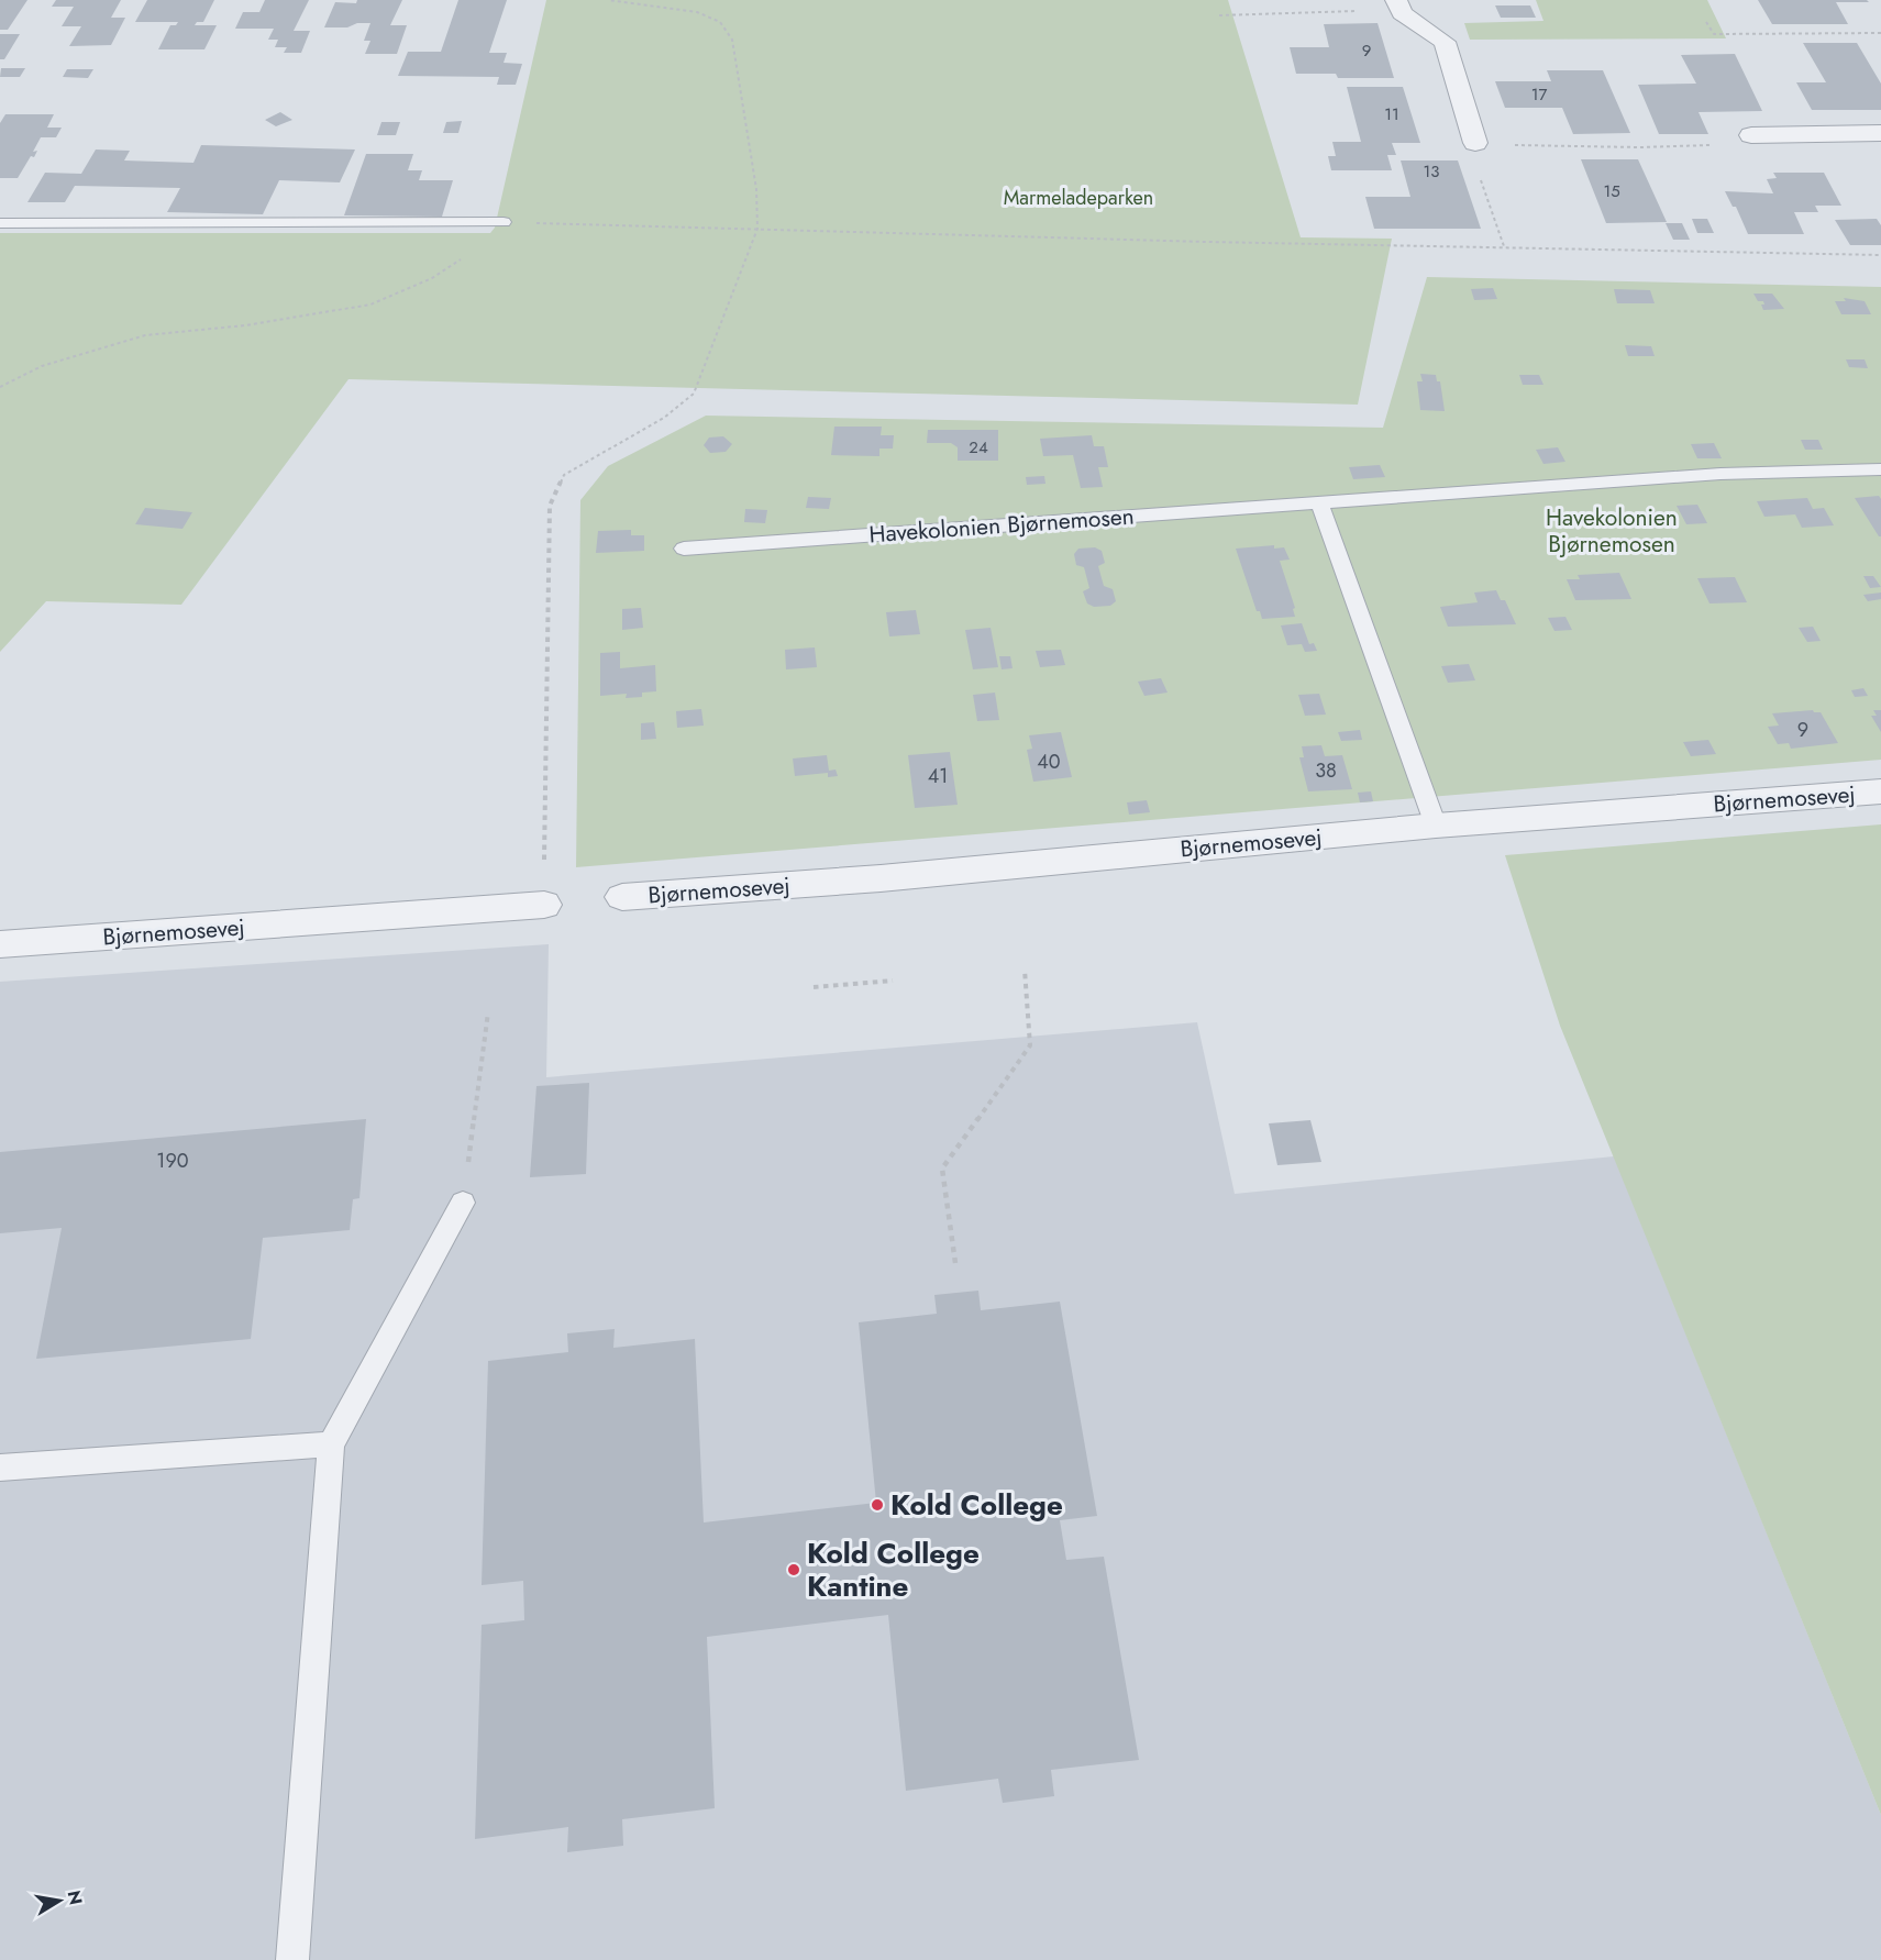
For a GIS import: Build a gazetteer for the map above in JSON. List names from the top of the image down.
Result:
{
  "streets": {
    "street": ["Bjørnemosevej"],
    "lane": ["Havekolonien Bjørnemosen"]
  },
  "parks": ["Marmeladeparken", "Havekolonien Bjørnemosen"],
  "places": ["Kold College", "Kold College Kantine"],
  "house_numbers": [
    "9",
    "17",
    "11",
    "13",
    "15",
    "24",
    "9",
    "40",
    "38",
    "41",
    "190"
  ],
  "north": "right"
}
